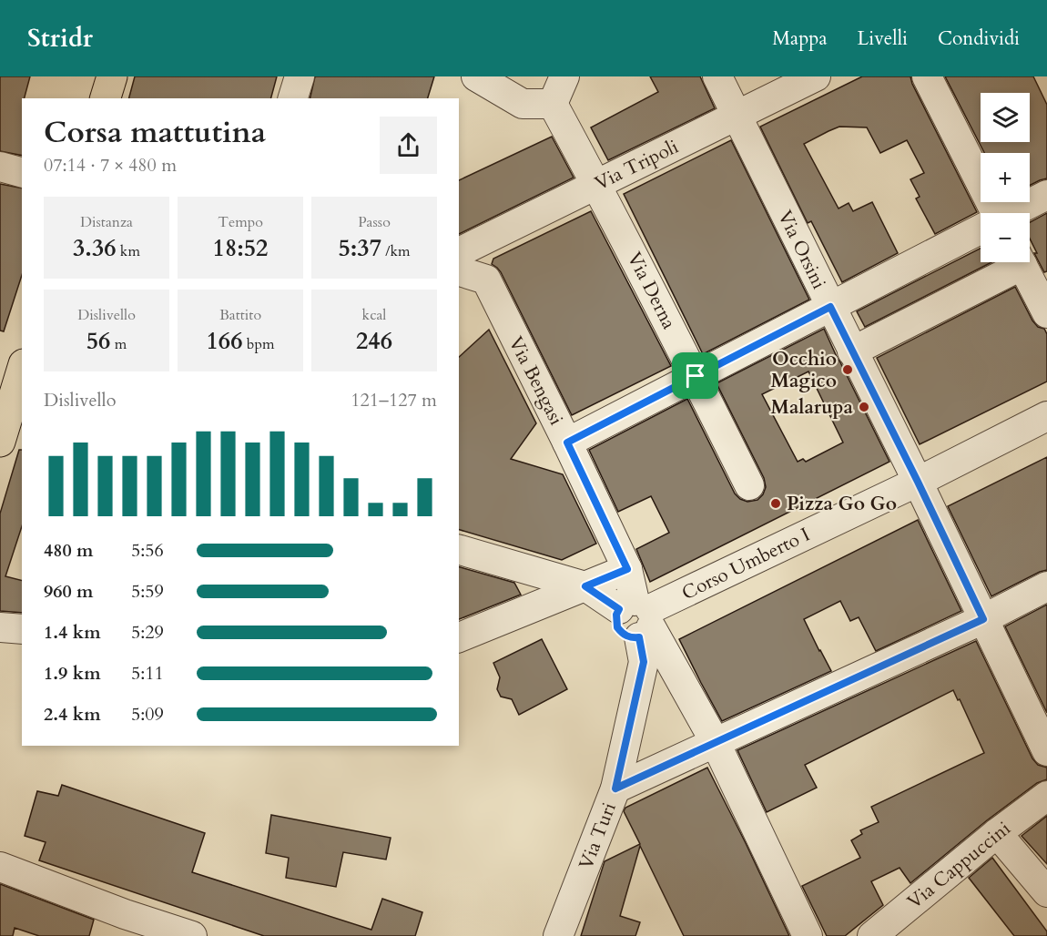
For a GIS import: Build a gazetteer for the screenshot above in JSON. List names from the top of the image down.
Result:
{
  "streets": {
    "street": [
      "Via Tripoli",
      "Via Orsini",
      "Via Derna",
      "Via Bengasi",
      "Corso Umberto I",
      "Via Turi",
      "Via Cappuccini"
    ]
  },
  "crossings": [
    ["Via Tripoli", "Via Orsini"],
    ["Via Tripoli", "Via Derna"],
    ["Via Orsini", "Corso Umberto I"],
    ["Via Bengasi", "Corso Umberto I"],
    ["Via Bengasi", "Via Turi"],
    ["Corso Umberto I", "Via Turi"]
  ],
  "places": ["Occhio Magico", "Malarupa", "Pizza Go Go"],
  "page": {
    "header": "Stridr",
    "nav": ["Mappa", "Livelli", "Condividi"],
    "map_buttons": ["+", "−"],
    "heading": ["Corsa mattutina", "07:14 · 7 × 480 m"],
    "stats": [
      ["Distanza", "3.36 km"],
      ["Tempo", "18:52"],
      ["Passo", "5:37 /km"],
      ["Dislivello", "56 m"],
      ["Battito", "166 bpm"],
      ["kcal", "246"]
    ],
    "chart": ["Dislivello", "121–127 m"],
    "list": [
      {
        "name": "480 m",
        "note": "5:56"
      },
      {
        "name": "960 m",
        "note": "5:59"
      },
      {
        "name": "1.4 km",
        "note": "5:29"
      },
      {
        "name": "1.9 km",
        "note": "5:11"
      },
      {
        "name": "2.4 km",
        "note": "5:09"
      }
    ]
  }
}
